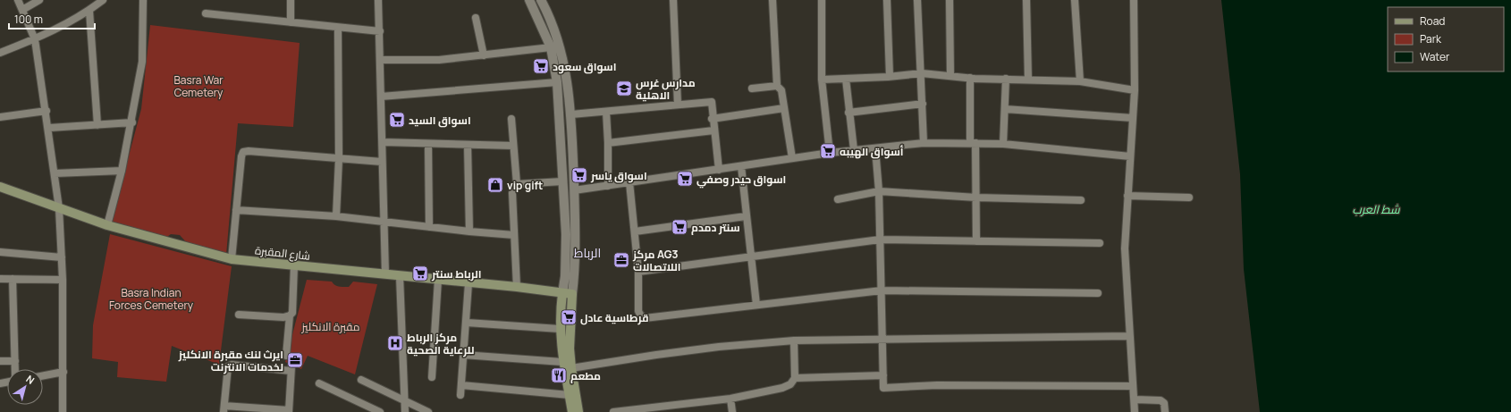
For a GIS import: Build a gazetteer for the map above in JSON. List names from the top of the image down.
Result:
{
  "streets": {
    "main road": ["شارع المقبرة"]
  },
  "districts": ["الرباط"],
  "water": ["شط العرب"],
  "parks": ["Basra War Cemetery", "Basra Indian Forces Cemetery", "مقبرة الانكليز"],
  "places": {
    "supermarket": [
      "اسواق سعود",
      "اسواق السيد",
      "أسواق الهيبه",
      "اسواق ياسر",
      "اسواق حيدر وصفي",
      "سنتر دمدم",
      "الرباط سنتر",
      "قرطاسية عادل"
    ],
    "school or university": ["مدارس غرس الاهلية"],
    "shop": ["vip gift"],
    "office": ["مركز AG3 اللاتصالات", "ايرث لنك مقبرة الانكليز لخدمات الانترنت"],
    "hospital": ["مركز الرباط للرعاية الصحية"],
    "restaurant": ["مطعم"]
  },
  "legend": ["Road", "Park", "Water"],
  "scale_bar": "100 m",
  "north": "top right"
}
